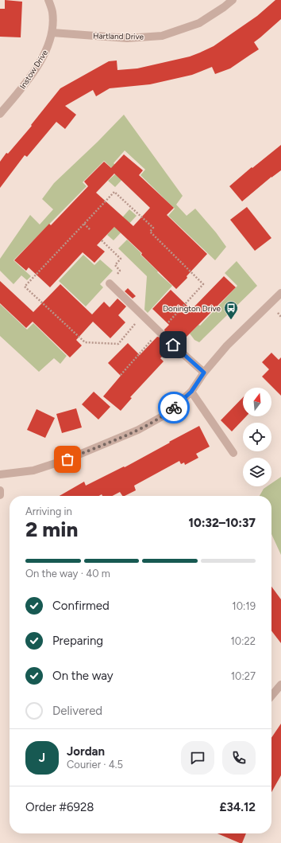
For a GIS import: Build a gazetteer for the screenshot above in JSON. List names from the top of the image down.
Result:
{
  "streets": {
    "street": ["Hartland Drive", "Instow Drive"]
  },
  "crossings": [
    ["Hartland Drive", "Instow Drive"]
  ],
  "places": {
    "bus stop": ["Donington Drive"]
  },
  "north": "top",
  "page": {
    "heading": ["2 min", "Arriving in", "10:32–10:37"],
    "panel": [
      "Jordan",
      "Courier · 4.5",
      "Order #6928",
      "£34.12"
    ],
    "bar": "On the way · 40 m",
    "list": [
      ["Confirmed", "10:19"],
      ["Preparing", "10:22"],
      ["On the way", "10:27"],
      "Delivered"
    ],
    "round": "J"
  }
}
